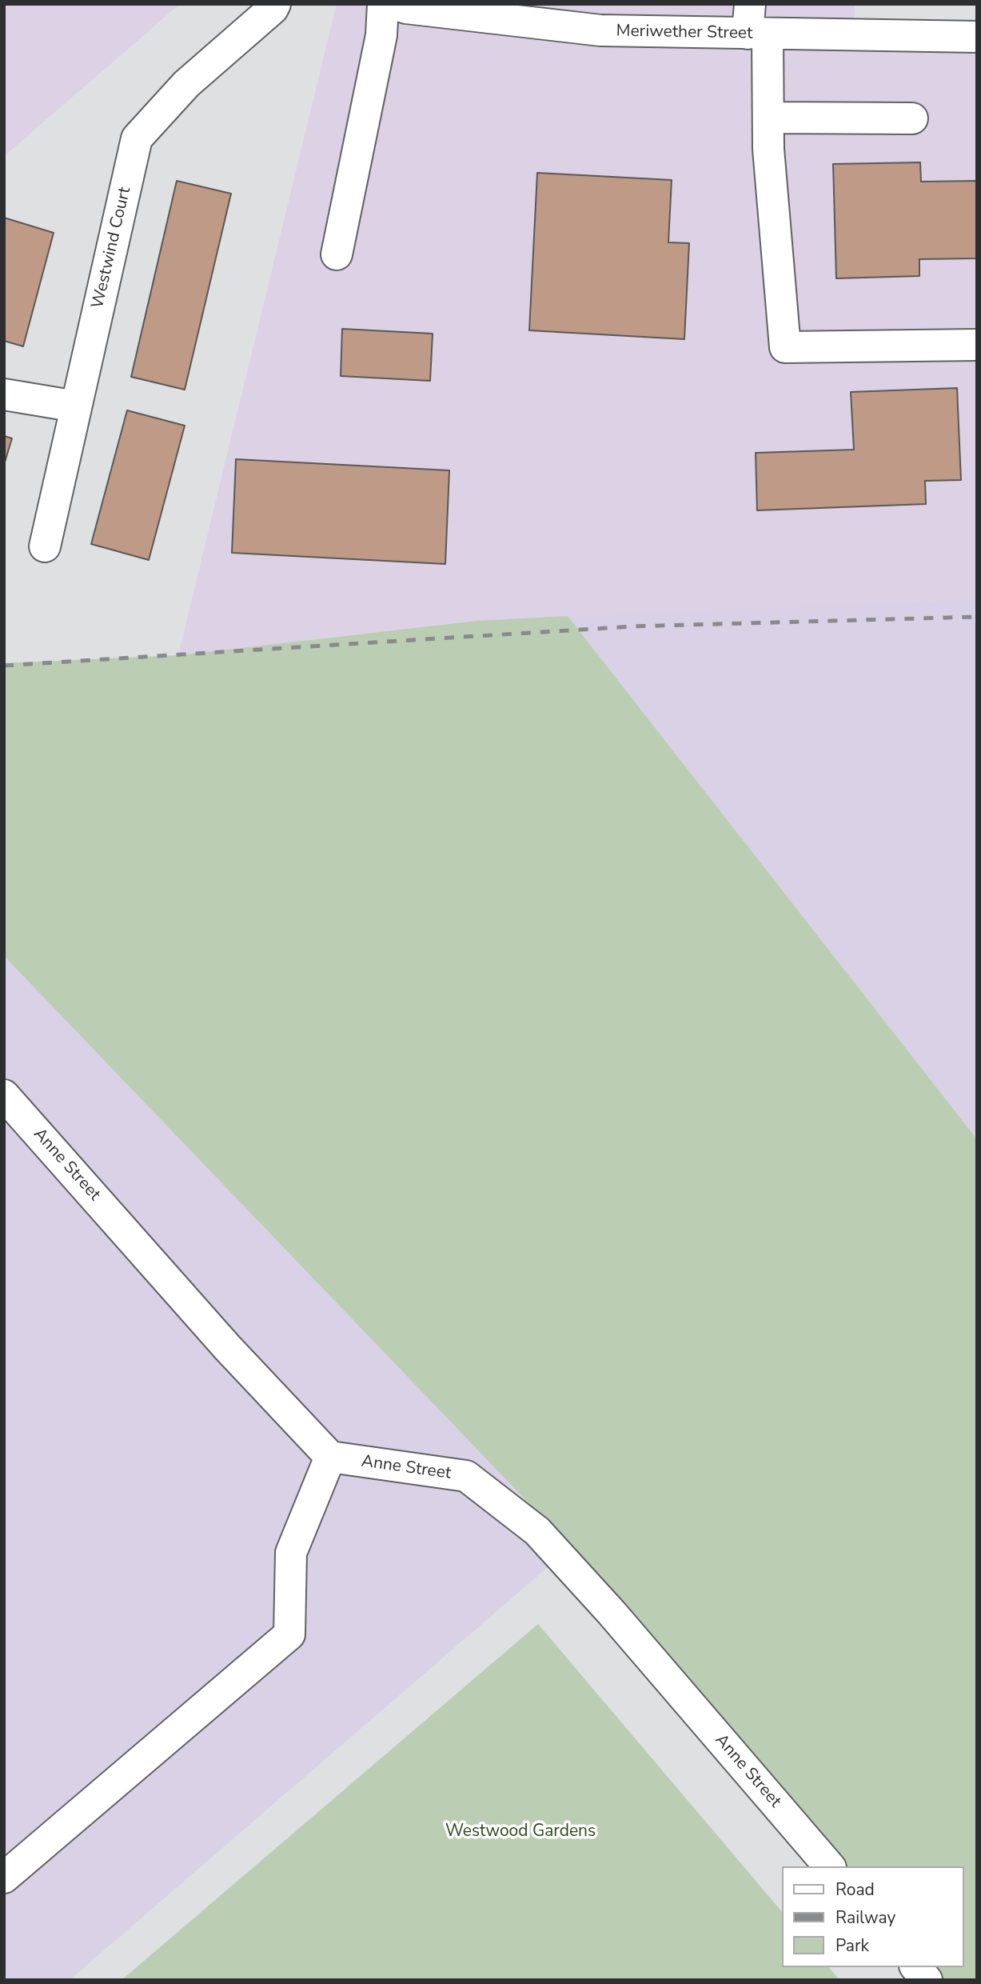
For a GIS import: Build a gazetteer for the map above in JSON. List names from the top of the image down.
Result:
{
  "streets": {
    "street": ["Meriwether Street", "Westwind Court", "Anne Street"]
  },
  "parks": ["Westwood Gardens"],
  "legend": ["Road", "Railway", "Park"]
}
